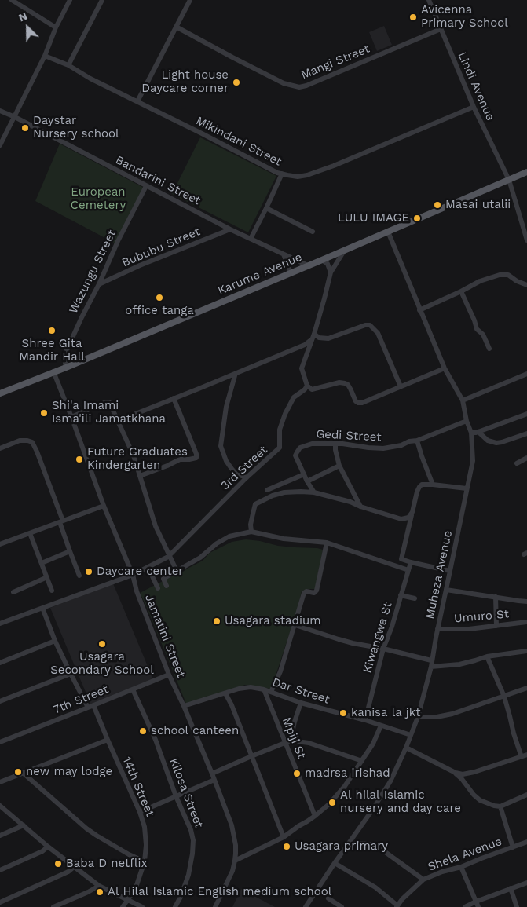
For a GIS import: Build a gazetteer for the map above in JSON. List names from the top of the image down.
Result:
{
  "streets": {
    "main road": ["Karume Avenue"],
    "street": [
      "Mangi Street",
      "Lindi Avenue",
      "Mikindani Street",
      "Bandarini Street",
      "Bububu Street",
      "Wazungu Street",
      "Gedi Street",
      "3rd Street",
      "Muheza Avenue",
      "Umuro St",
      "Jamatini Street",
      "Kiwangwa St",
      "Dar Street",
      "7th Street",
      "Mpiji St",
      "14th Street",
      "Kilosa Street",
      "Shela Avenue"
    ]
  },
  "crossings": [
    ["Mangi Street", "Lindi Avenue"],
    ["Lindi Avenue", "Mikindani Street"],
    ["Lindi Avenue", "Karume Avenue"],
    ["Bandarini Street", "Bububu Street"],
    ["Bandarini Street", "Wazungu Street"],
    ["Bandarini Street", "Karume Avenue"],
    ["Bububu Street", "Wazungu Street"],
    ["Wazungu Street", "Karume Avenue"],
    ["Karume Avenue", "Muheza Avenue"],
    ["Karume Avenue", "Jamatini Street"],
    ["Gedi Street", "Muheza Avenue"],
    ["3rd Street", "Jamatini Street"],
    ["Muheza Avenue", "Umuro St"],
    ["Muheza Avenue", "Dar Street"],
    ["Jamatini Street", "Dar Street"],
    ["Jamatini Street", "7th Street"],
    ["Kiwangwa St", "Dar Street"],
    ["Dar Street", "Mpiji St"],
    ["7th Street", "14th Street"],
    ["7th Street", "Kilosa Street"]
  ],
  "parks": ["European Cemetery"],
  "places": [
    "Avicenna Primary School",
    "Light house Daycare corner",
    "Daystar Nursery school",
    "Masai utalii",
    "LULU IMAGE",
    "office tanga",
    "Shree Gita Mandir Hall",
    "Shi'a Imami Isma'ili Jamatkhana",
    "Future Graduates Kindergarten",
    "Daycare center",
    "Usagara stadium",
    "Usagara Secondary School",
    "kanisa la jkt",
    "school canteen",
    "new may lodge",
    "madrsa irishad",
    "Al hilal Islamic nursery and day care",
    "Usagara primary",
    "Baba D netflix",
    "Al Hilal Islamic English medium school"
  ],
  "north": "top left"
}
